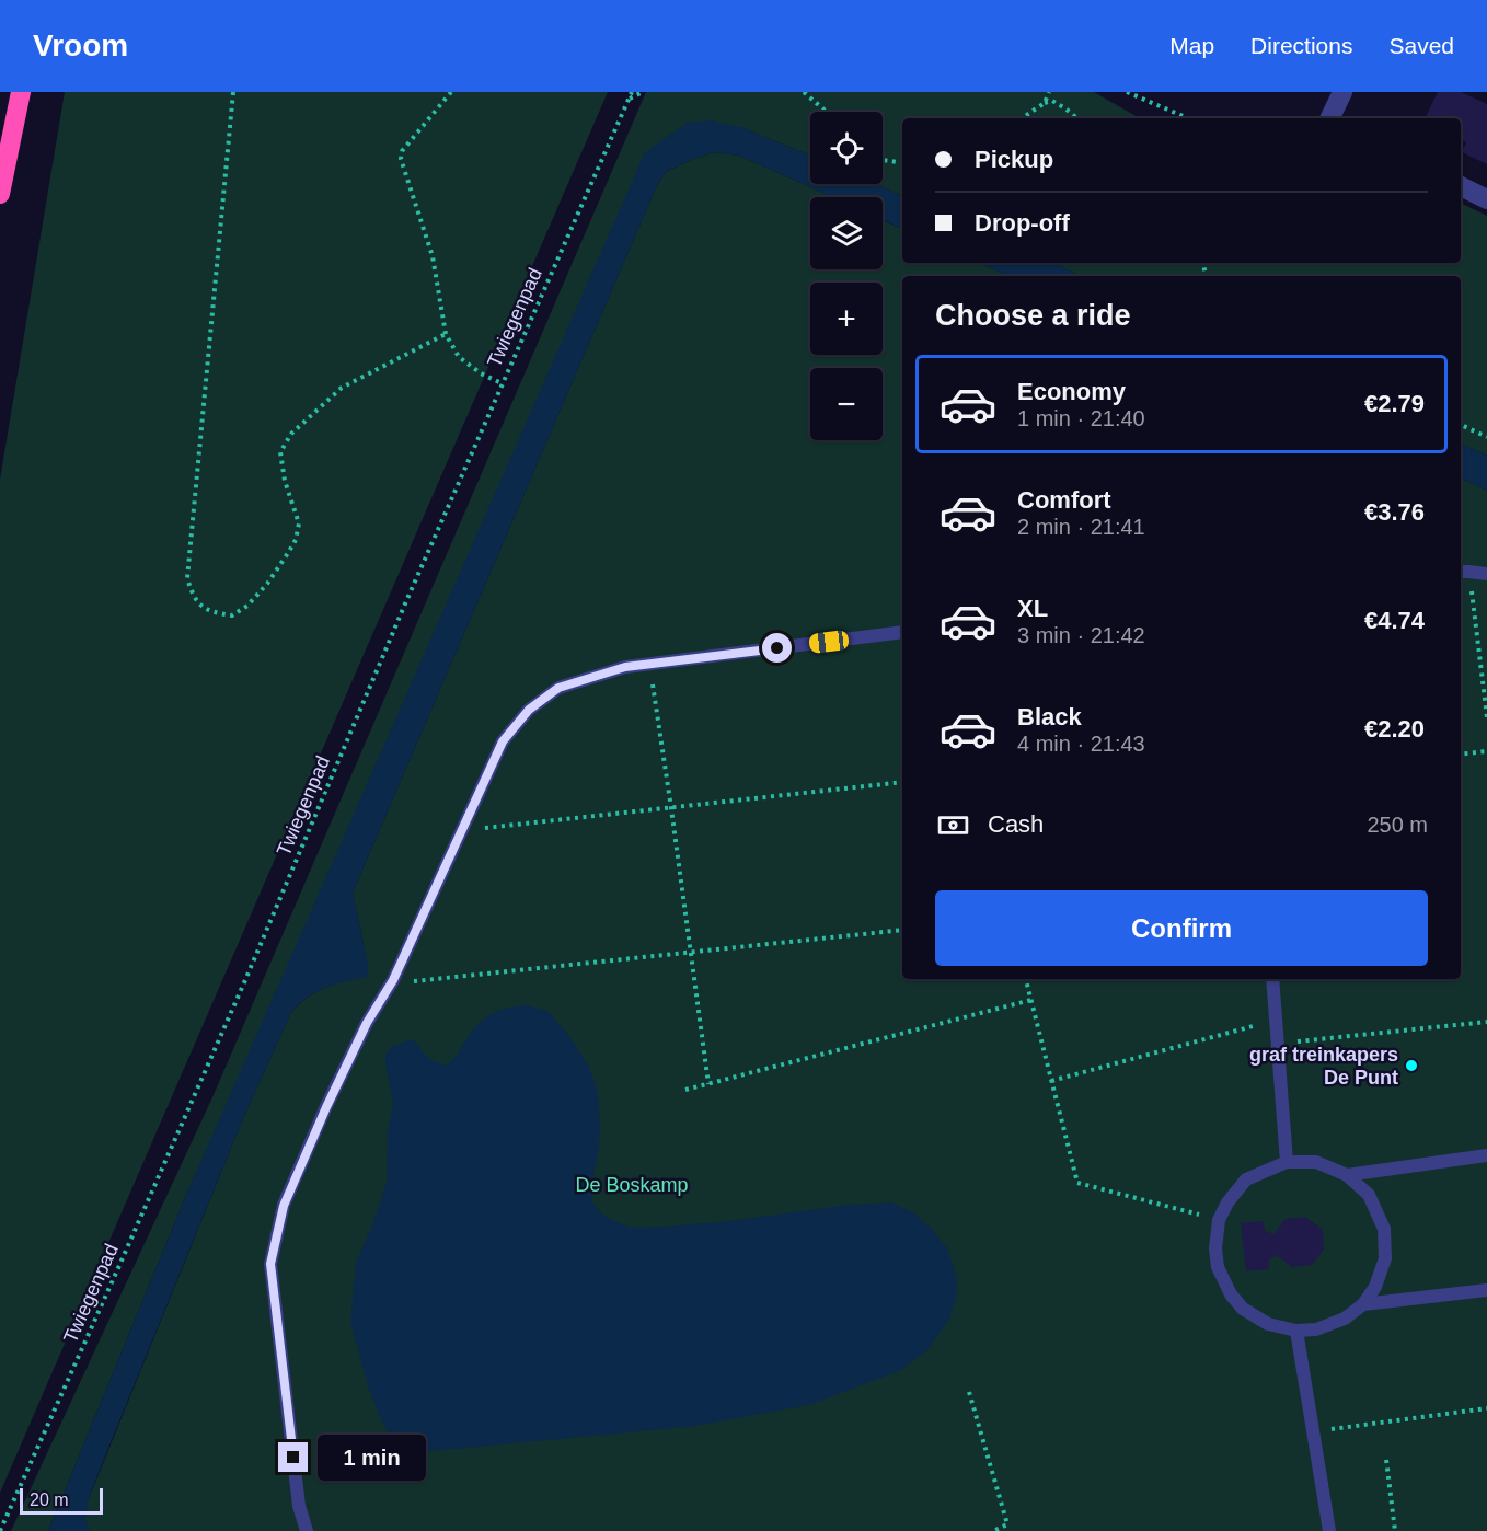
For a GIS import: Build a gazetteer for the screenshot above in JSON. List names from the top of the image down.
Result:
{
  "streets": {
    "path": ["Twiegenpad"]
  },
  "parks": ["De Boskamp"],
  "places": ["graf treinkapers De Punt"],
  "scale_bar": "20 m",
  "page": {
    "header": "Vroom",
    "nav": ["Map", "Directions", "Saved"],
    "map_buttons": ["+", "−"],
    "banner": ["Pickup", "Drop-off"],
    "heading": "Choose a ride",
    "list": [
      {
        "name": "Economy",
        "note": "1 min · 21:40",
        "value": "€2.79"
      },
      {
        "name": "Comfort",
        "note": "2 min · 21:41",
        "value": "€3.76"
      },
      {
        "name": "XL",
        "note": "3 min · 21:42",
        "value": "€4.74"
      },
      {
        "name": "Black",
        "note": "4 min · 21:43",
        "value": "€2.20"
      }
    ],
    "pay": ["Cash", "250 m"],
    "buttons": "Confirm",
    "bubble": "1 min",
    "scale": "20 m"
  }
}
